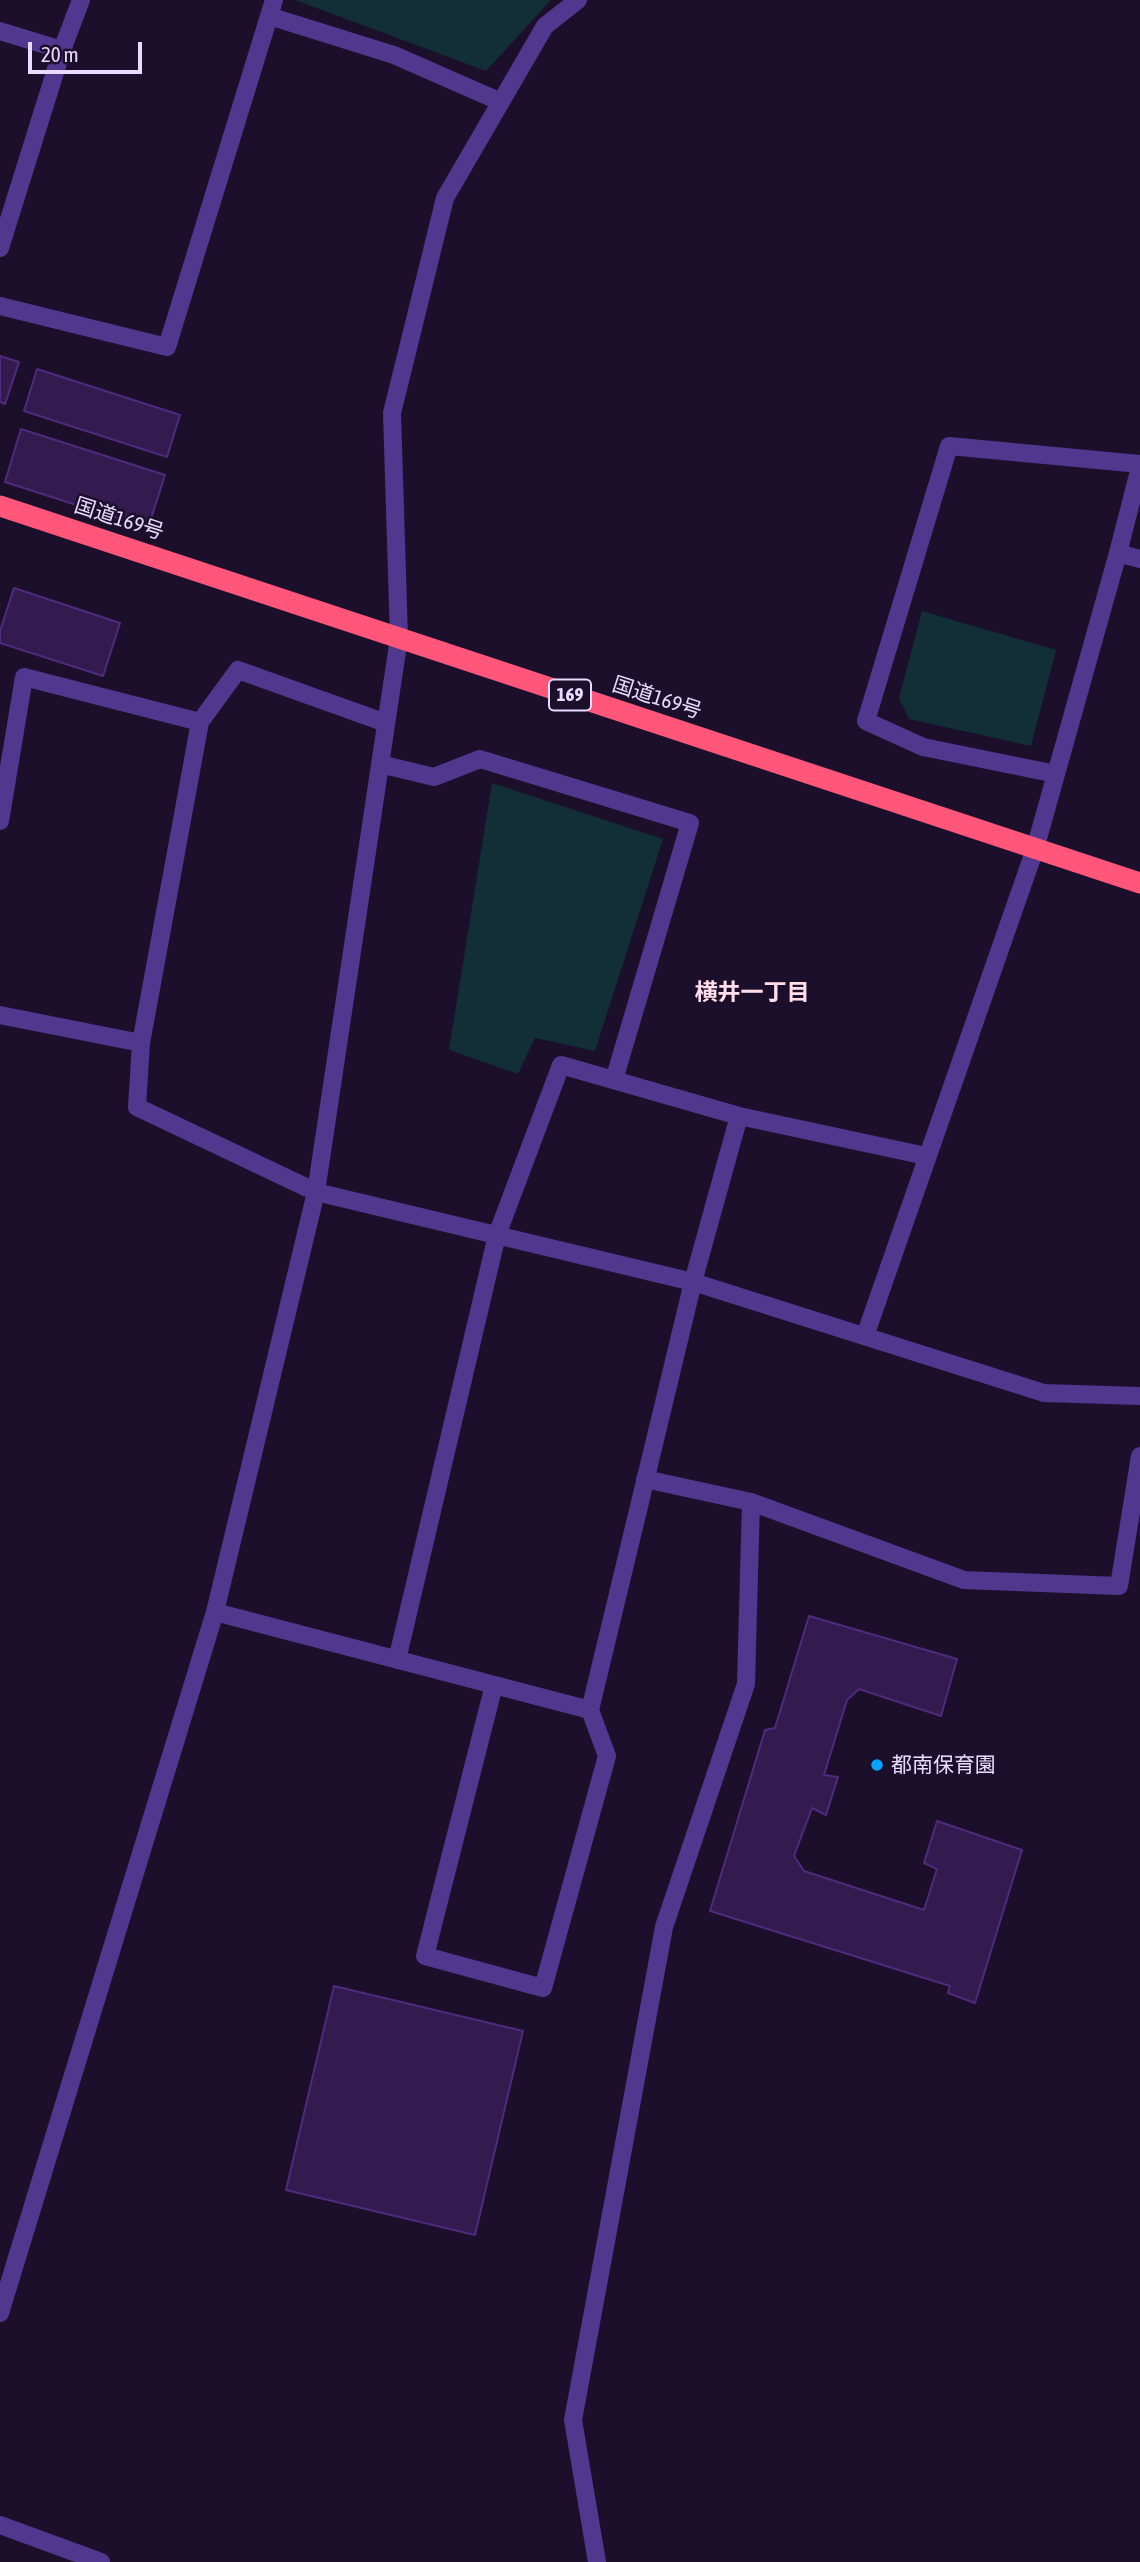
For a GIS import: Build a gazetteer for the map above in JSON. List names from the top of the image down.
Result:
{
  "streets": {
    "highway": ["国道169号", "169"]
  },
  "districts": ["横井一丁目"],
  "places": ["都南保育園"],
  "scale_bar": "20 m"
}
